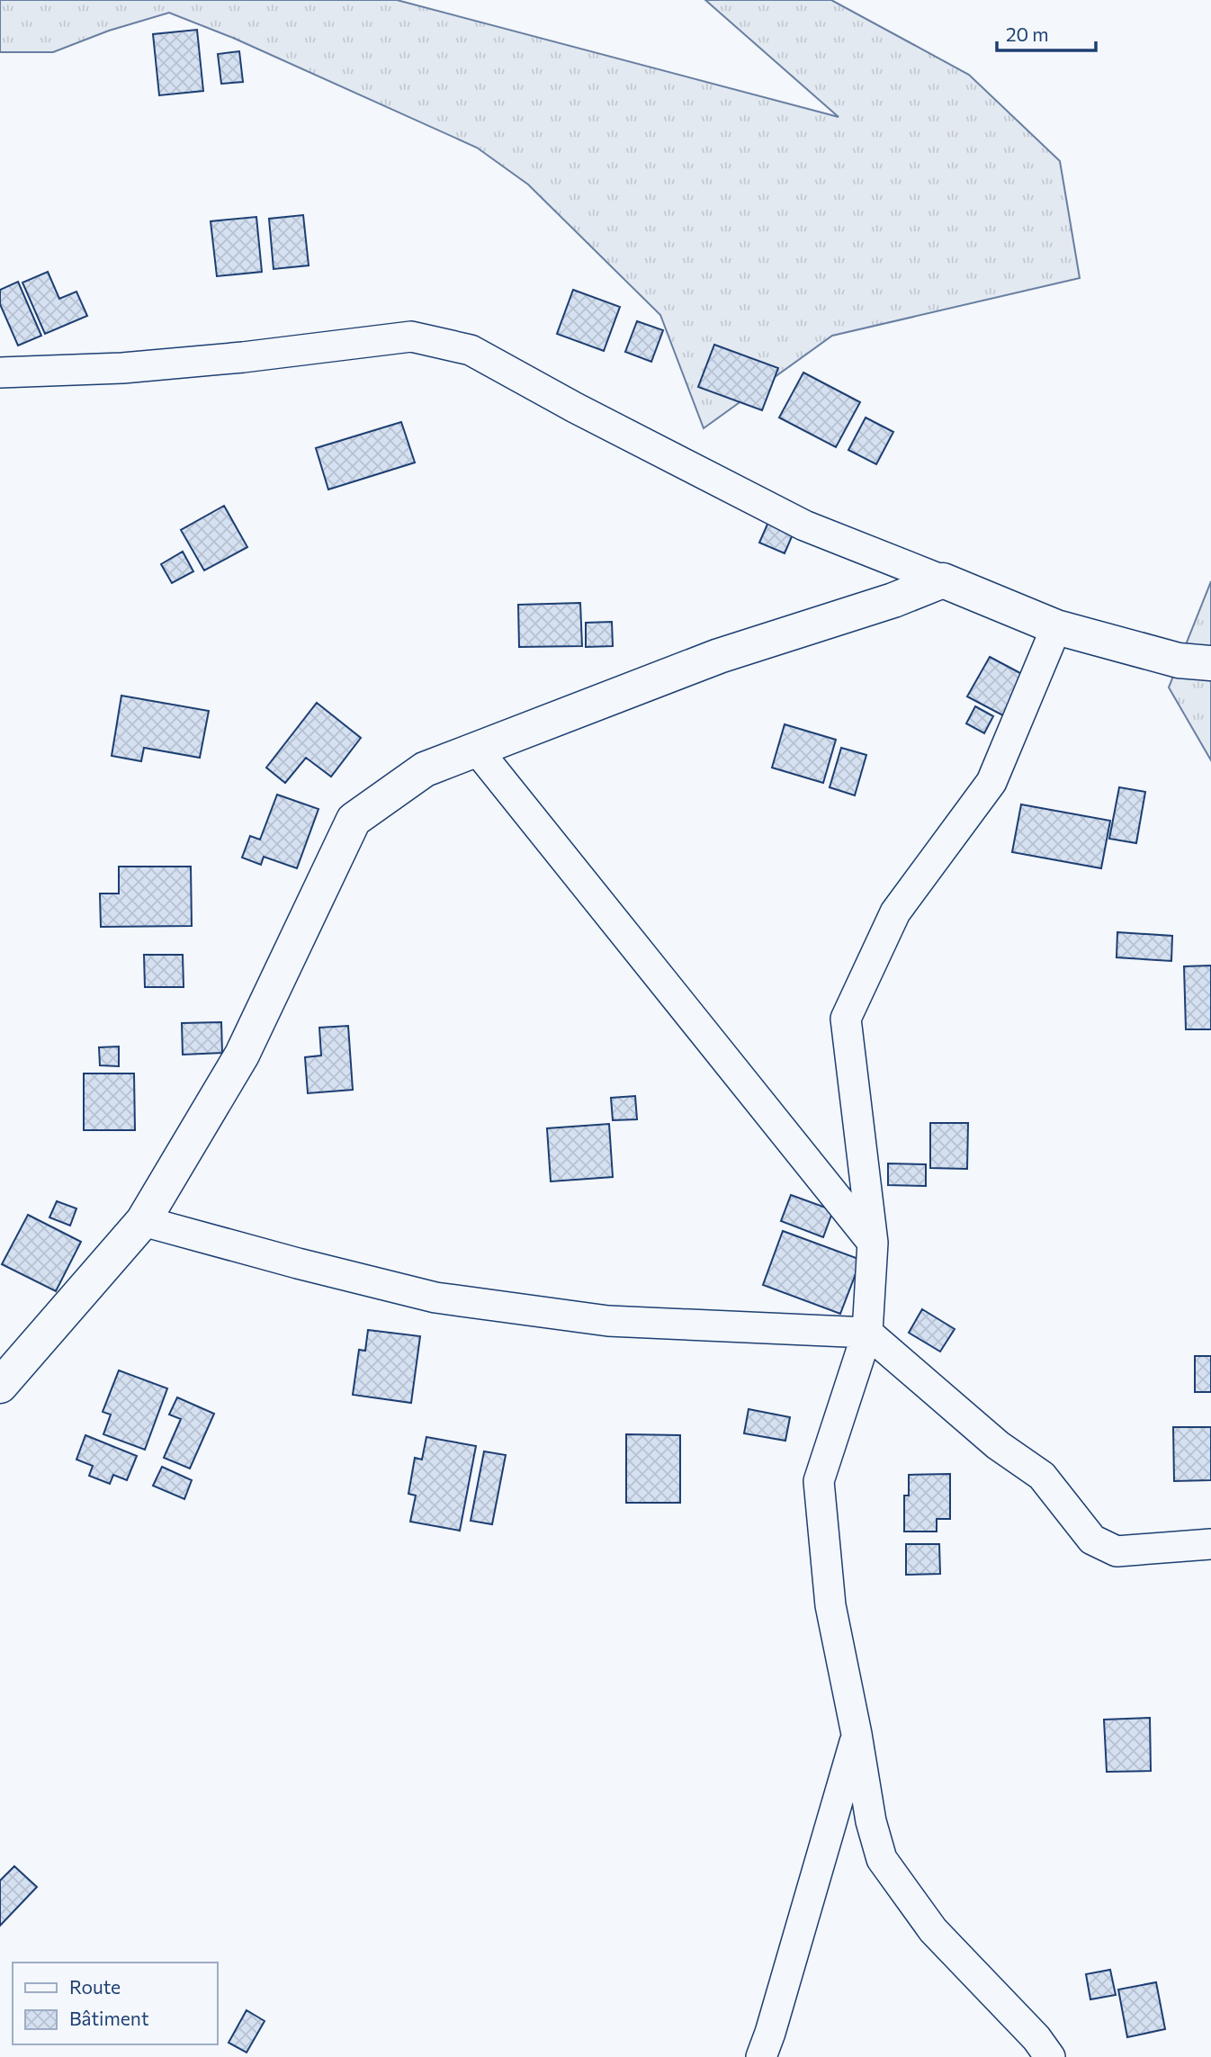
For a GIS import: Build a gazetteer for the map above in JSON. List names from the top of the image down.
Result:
{
  "legend": ["Route", "Bâtiment"],
  "scale_bar": "20 m"
}
